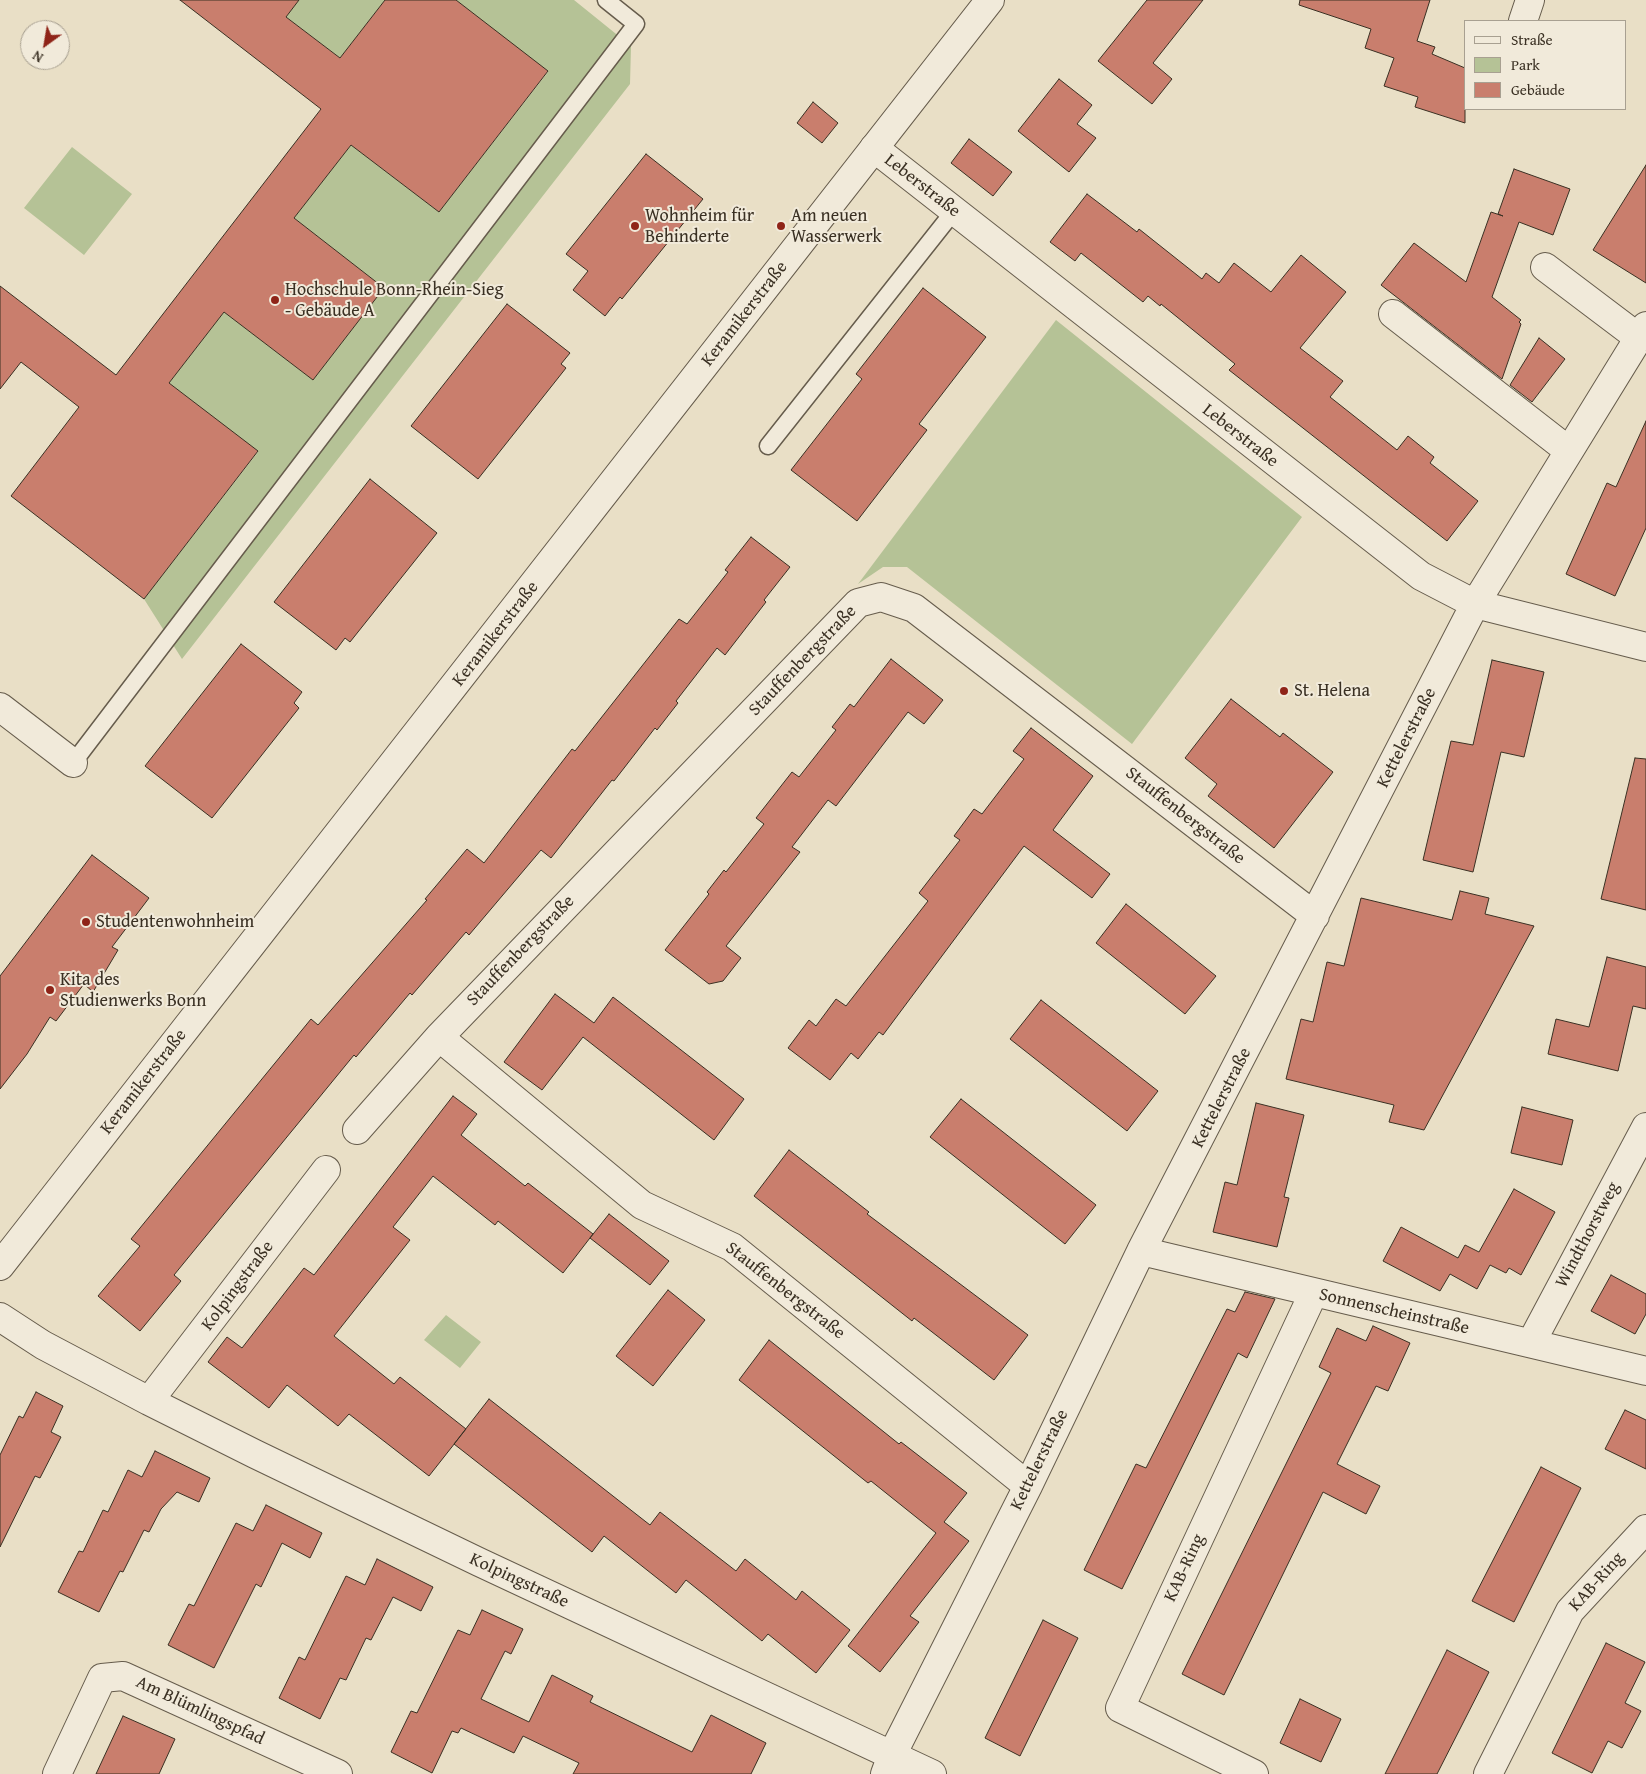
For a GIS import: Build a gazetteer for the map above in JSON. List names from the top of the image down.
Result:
{
  "streets": {
    "street": [
      "Leberstraße",
      "Keramikerstraße",
      "Stauffenbergstraße",
      "Kettelerstraße",
      "Windthorstweg",
      "Kolpingstraße",
      "Sonnenscheinstraße",
      "KAB-Ring",
      "Am Blümlingspfad"
    ]
  },
  "crossings": [
    ["Leberstraße", "Keramikerstraße"],
    ["Leberstraße", "Kettelerstraße"],
    ["Stauffenbergstraße", "Kettelerstraße"],
    ["Kettelerstraße", "Kolpingstraße"],
    ["Kettelerstraße", "Sonnenscheinstraße"],
    ["Windthorstweg", "Sonnenscheinstraße"],
    ["Sonnenscheinstraße", "KAB-Ring"]
  ],
  "places": [
    "Wohnheim für Behinderte",
    "Am neuen Wasserwerk",
    "Hochschule Bonn-Rhein-Sieg - Gebäude A",
    "St. Helena",
    "Studentenwohnheim",
    "Kita des Studienwerks Bonn"
  ],
  "legend": ["Straße", "Park", "Gebäude"],
  "north": "bottom left"
}
